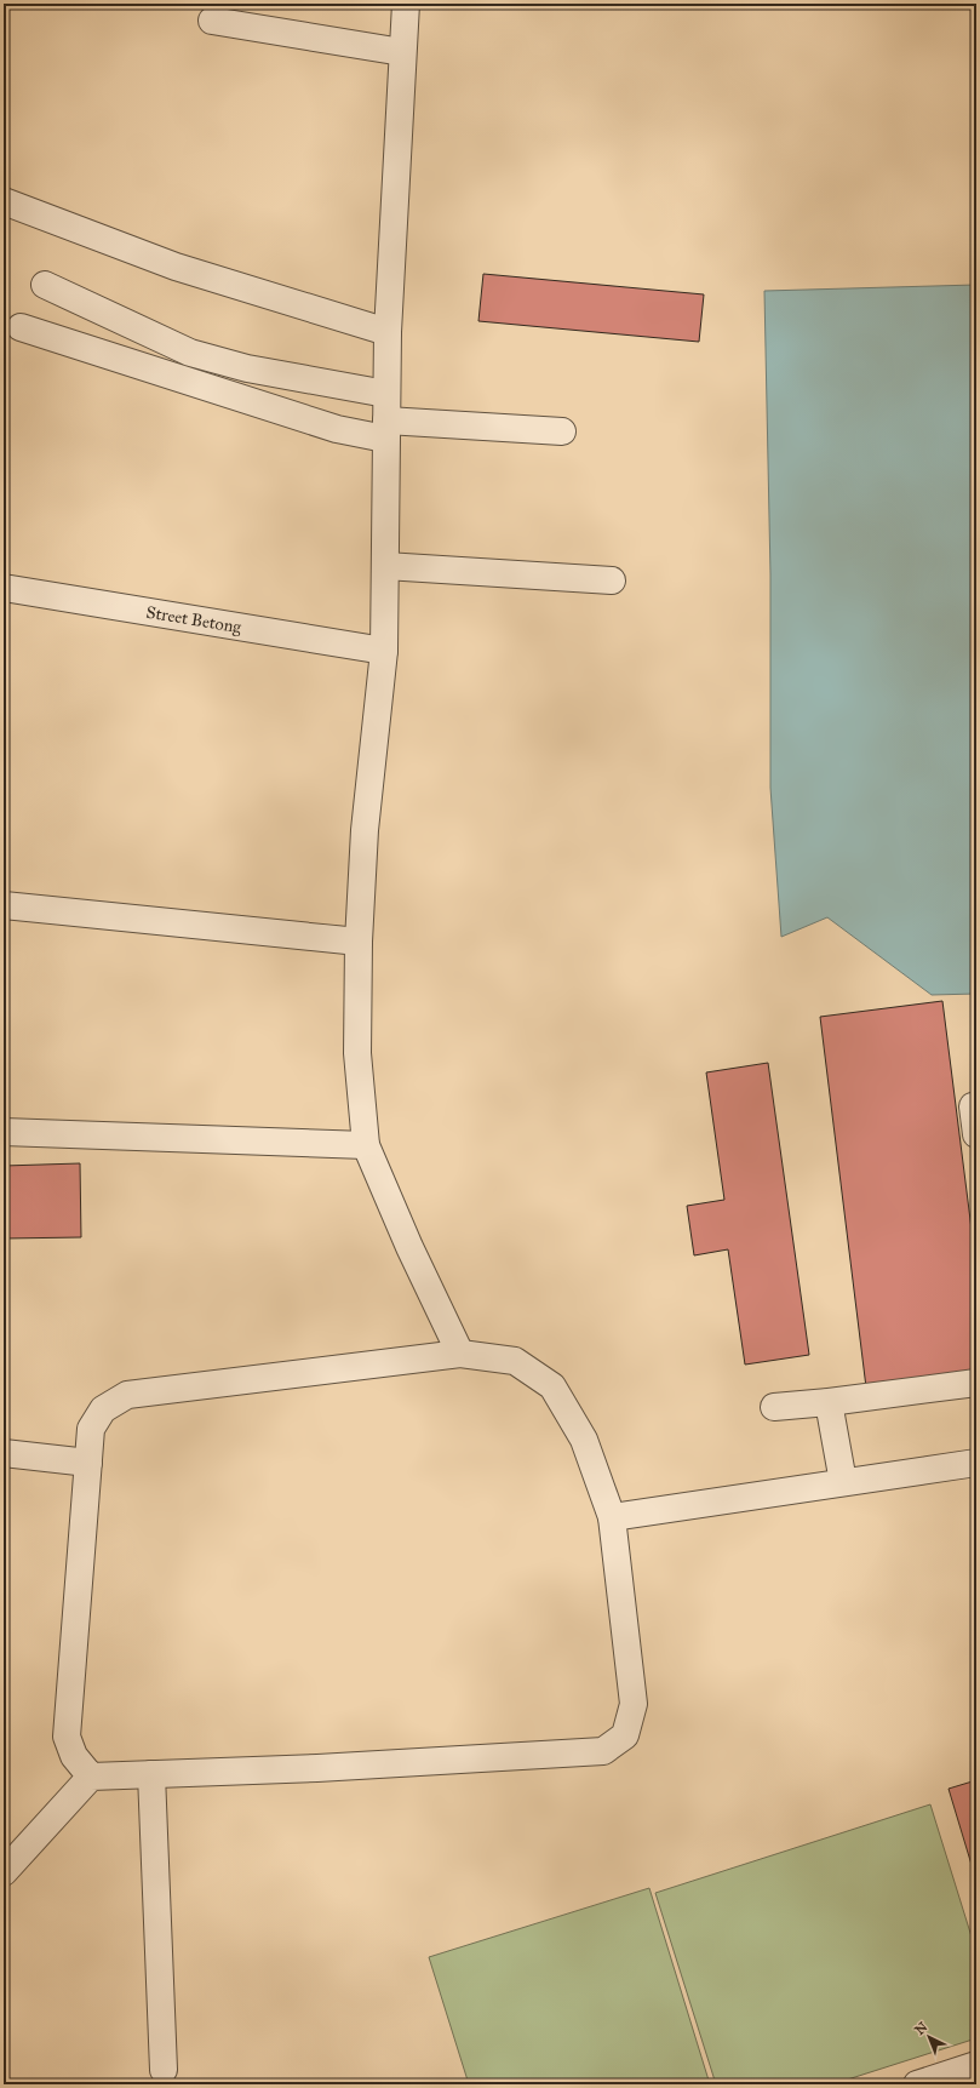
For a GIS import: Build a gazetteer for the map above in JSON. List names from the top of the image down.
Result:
{
  "streets": {
    "street": ["Street Betong"]
  },
  "north": "top left"
}
